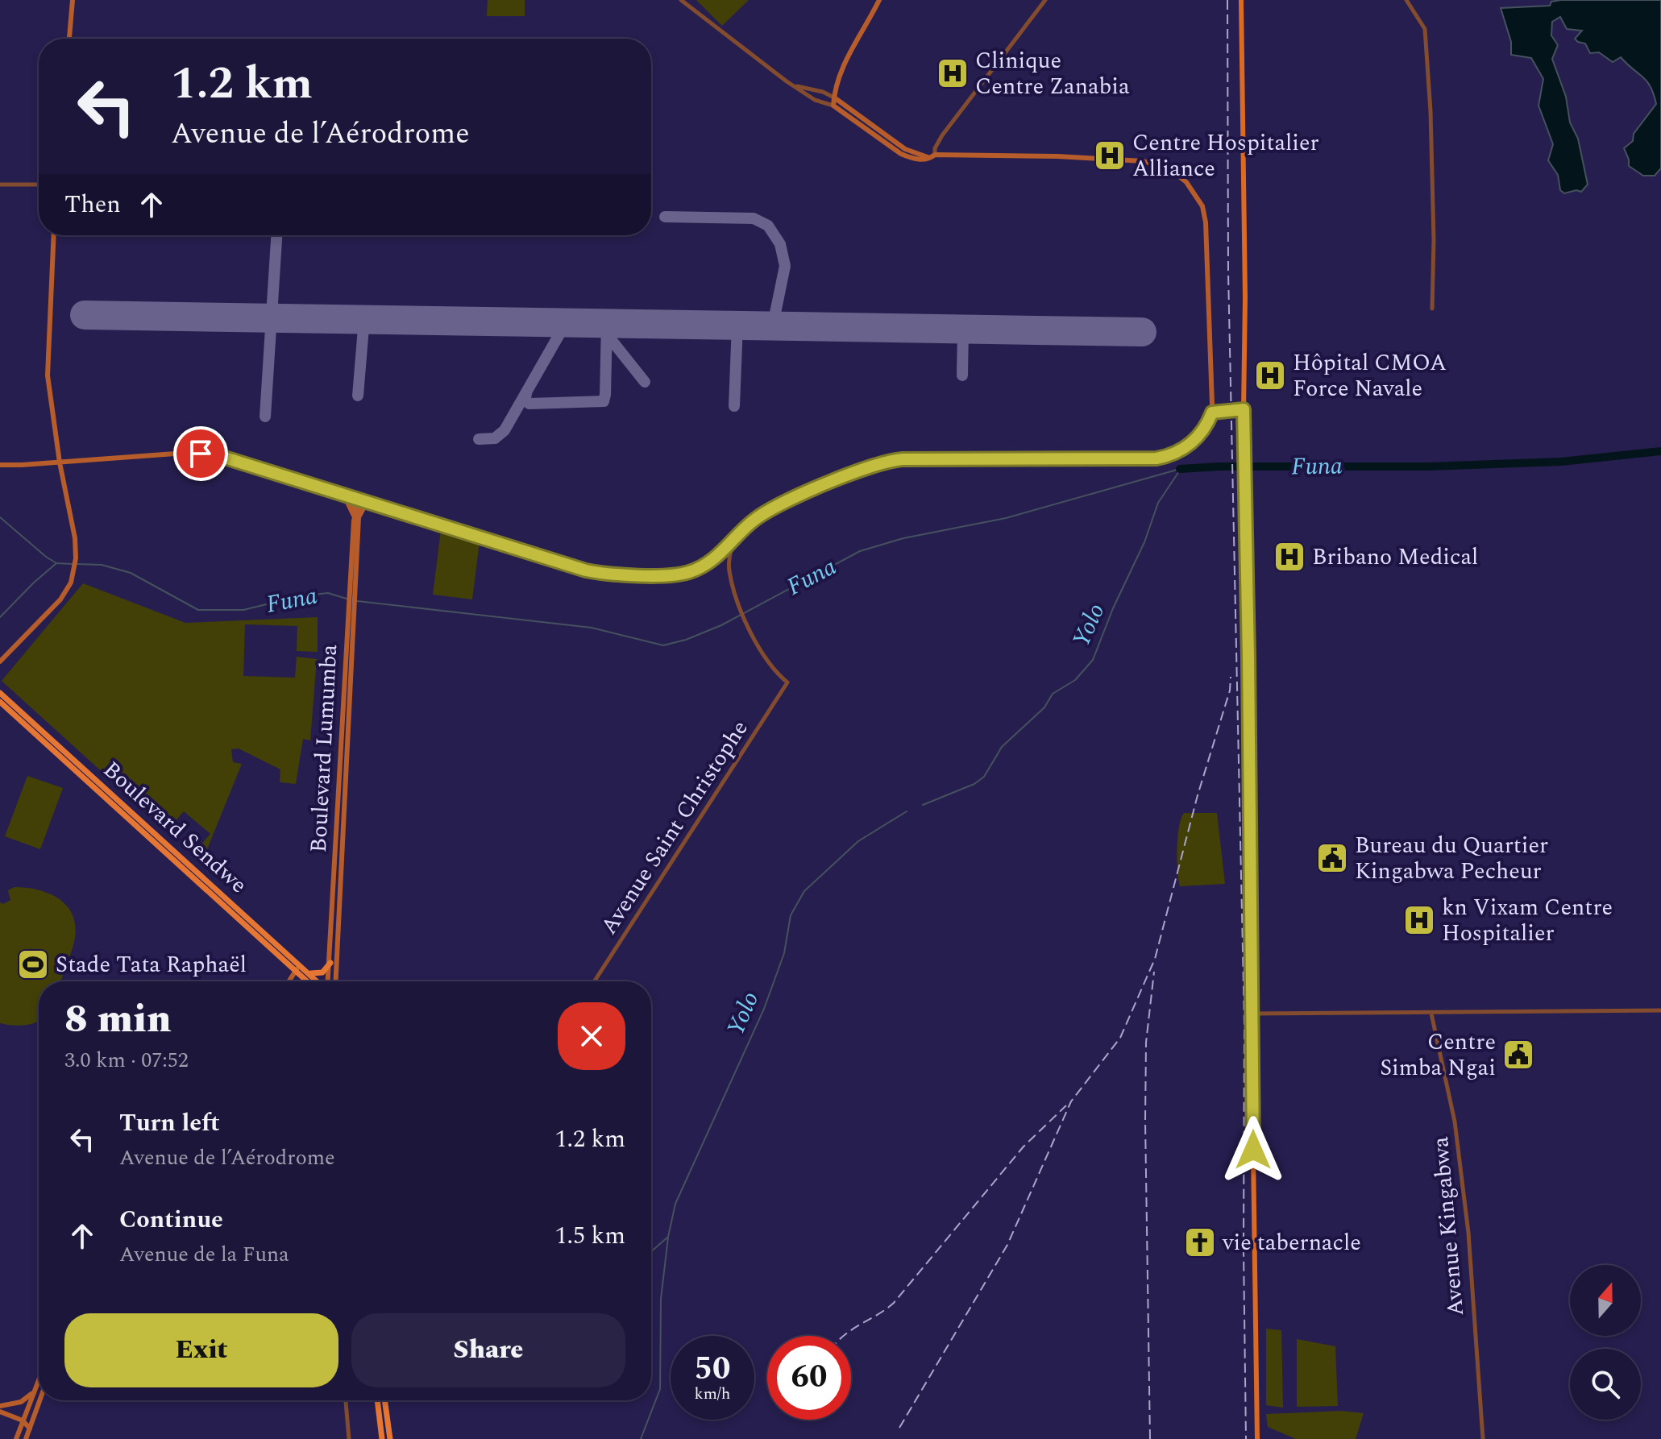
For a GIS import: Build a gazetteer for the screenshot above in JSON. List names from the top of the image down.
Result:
{
  "streets": {
    "highway": ["Boulevard Sendwe"],
    "main road": ["Boulevard Lumumba"],
    "street": ["Avenue Saint Christophe", "Avenue Kingabwa"]
  },
  "water": ["Funa", "Yolo"],
  "places": {
    "hospital": [
      "Clinique Centre Zanabia",
      "Centre Hospitalier Alliance",
      "Hôpital CMOA Force Navale",
      "Bribano Medical",
      "kn Vixam Centre Hospitalier"
    ],
    "public building": ["Bureau du Quartier Kingabwa Pecheur", "Centre Simba Ngai"],
    "sports": ["Stade Tata Raphaël"],
    "church": ["vie tabernacle"]
  },
  "north": "top",
  "page": {
    "turn": ["1.2 km", "Avenue de l’Aérodrome"],
    "then": "Then",
    "heading": ["8 min", "3.0 km · 07:52"],
    "list": [
      {
        "name": "Turn left",
        "note": "Avenue de l’Aérodrome",
        "value": "1.2 km"
      },
      {
        "name": "Continue",
        "note": "Avenue de la Funa",
        "value": "1.5 km"
      }
    ],
    "buttons": ["Exit", "Share"],
    "speed": "50 km/h",
    "limit": "60"
  }
}
